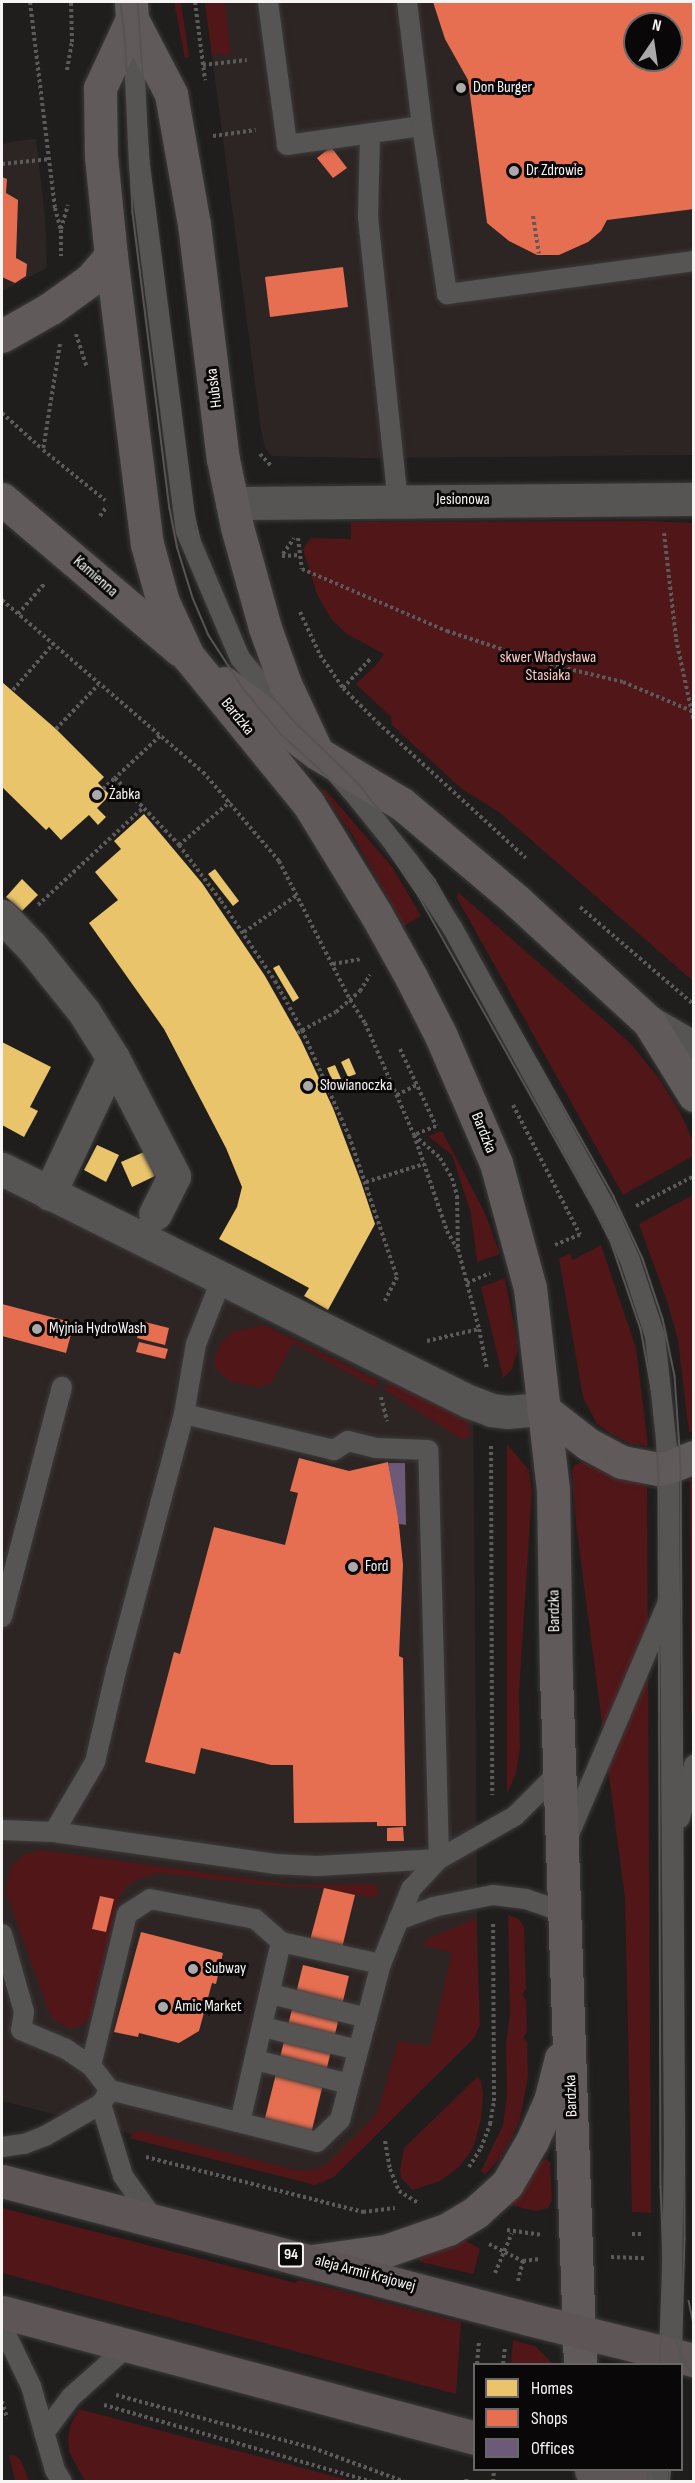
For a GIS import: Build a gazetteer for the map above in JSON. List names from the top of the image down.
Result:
{
  "streets": {
    "main road": ["94", "aleja Armii Krajowej"],
    "street": [
      "Hubska",
      "Jesionowa",
      "Kamienna",
      "Bardzka"
    ]
  },
  "crossings": [
    ["Hubska", "Jesionowa"],
    ["Hubska", "Bardzka"],
    ["Kamienna", "Bardzka"],
    ["Bardzka", "aleja Armii Krajowej"]
  ],
  "parks": ["skwer Władysława Stasiaka"],
  "places": [
    "Don Burger",
    "Dr Zdrowie",
    "Żabka",
    "Słowianoczka",
    "Myjnia HydroWash",
    "Ford",
    "Subway",
    "Amic Market"
  ],
  "legend": ["Homes", "Shops", "Offices"],
  "north": "top"
}
